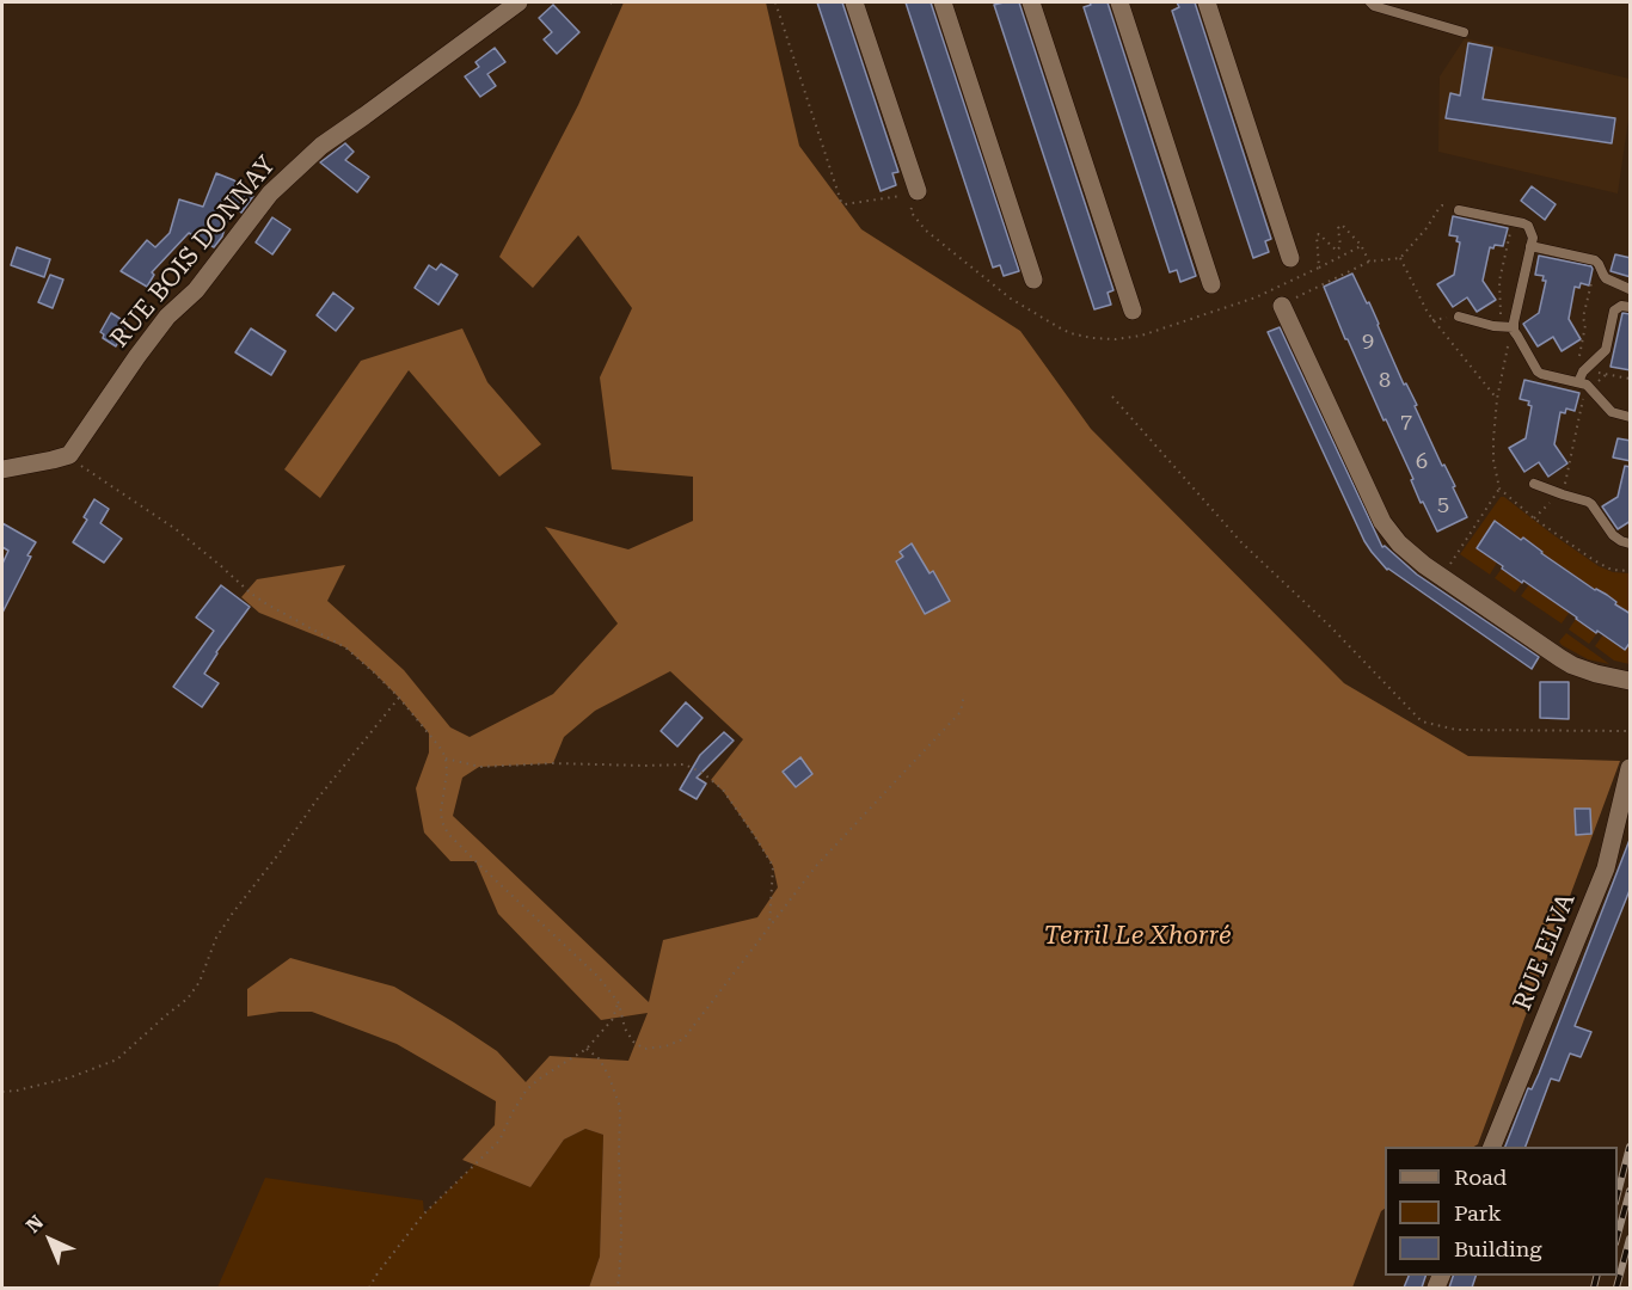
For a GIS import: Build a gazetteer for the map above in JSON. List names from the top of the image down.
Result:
{
  "streets": {
    "street": ["RUE BOIS DONNAY", "RUE ELVA"]
  },
  "parks": ["Terril Le Xhorré"],
  "house_numbers": [
    "9",
    "8",
    "7",
    "6",
    "5"
  ],
  "legend": ["Road", "Park", "Building"],
  "north": "top left"
}
